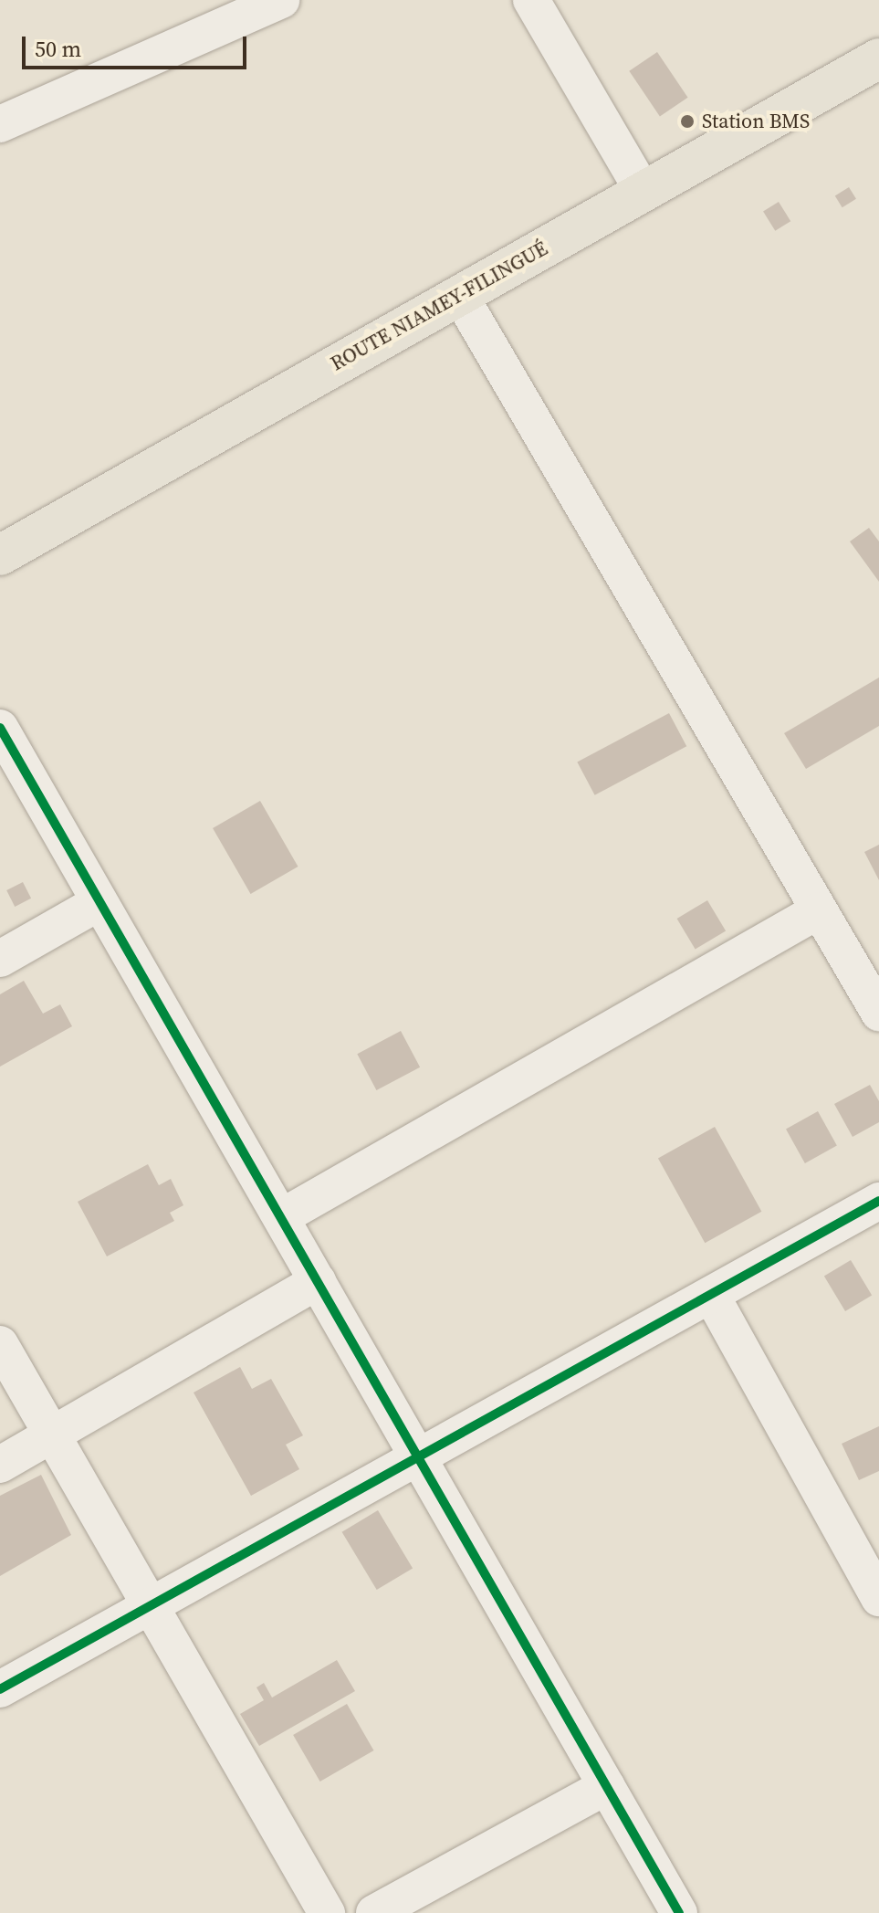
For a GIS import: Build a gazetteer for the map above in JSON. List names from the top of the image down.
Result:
{
  "streets": {
    "main road": ["ROUTE NIAMEY-FILINGUÉ"]
  },
  "places": ["Station BMS"],
  "scale_bar": "50 m"
}
